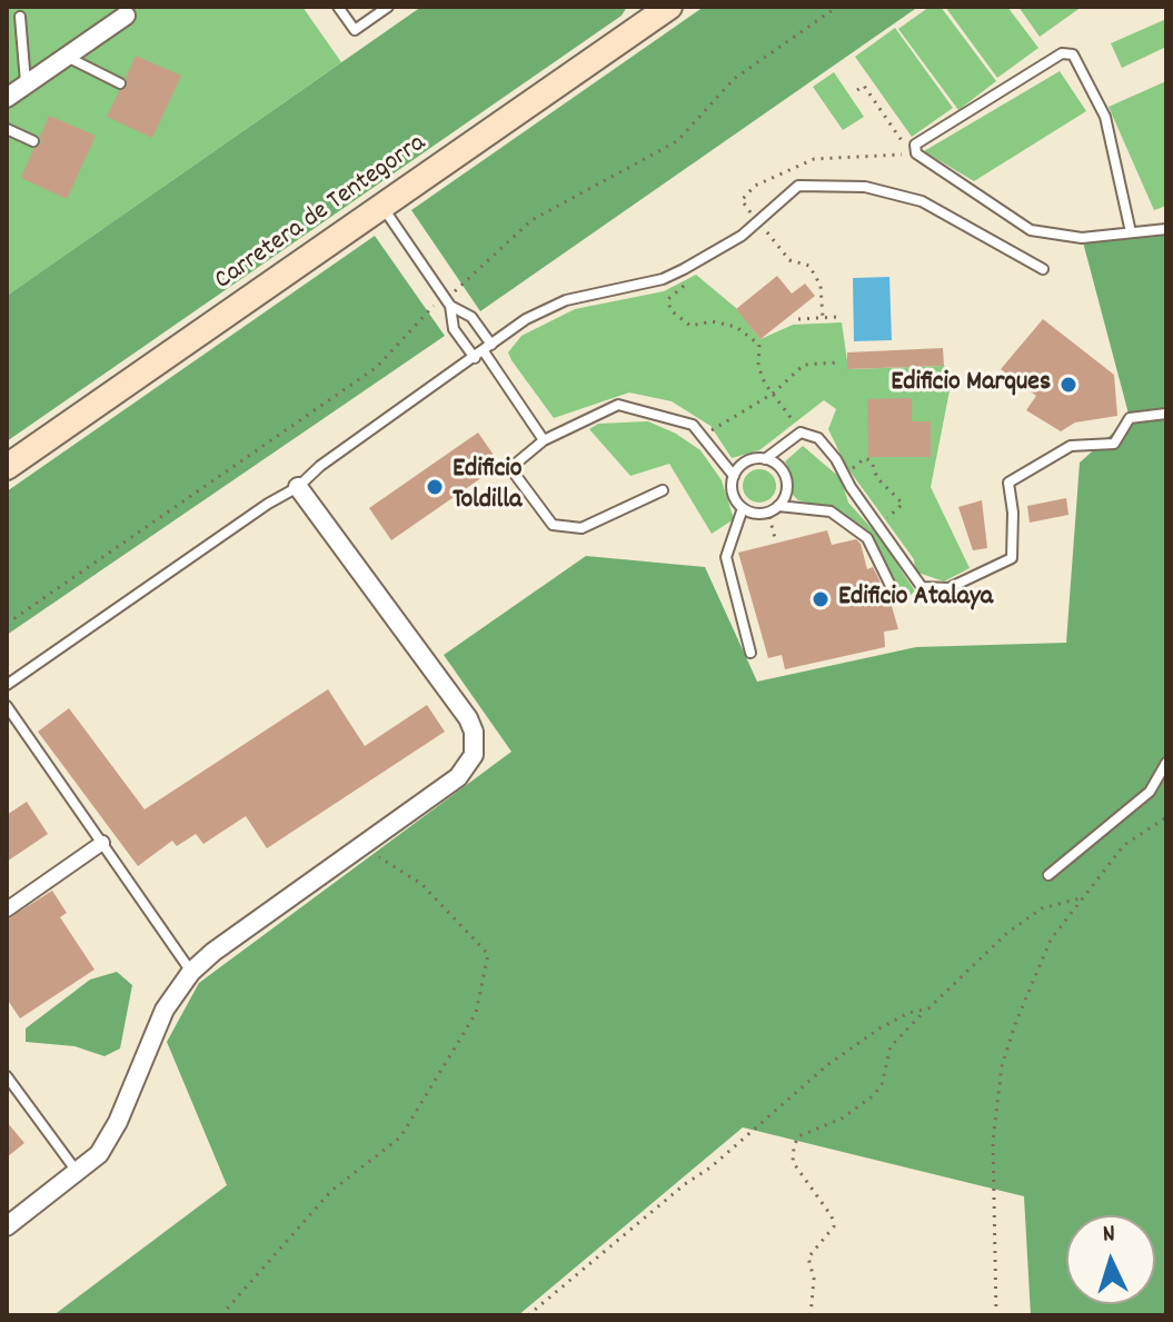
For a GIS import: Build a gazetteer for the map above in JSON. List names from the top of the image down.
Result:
{
  "streets": {
    "main road": ["Carretera de Tentegorra"]
  },
  "places": ["Edificio Marques", "Edificio Toldilla", "Edificio Atalaya"],
  "north": "top"
}
